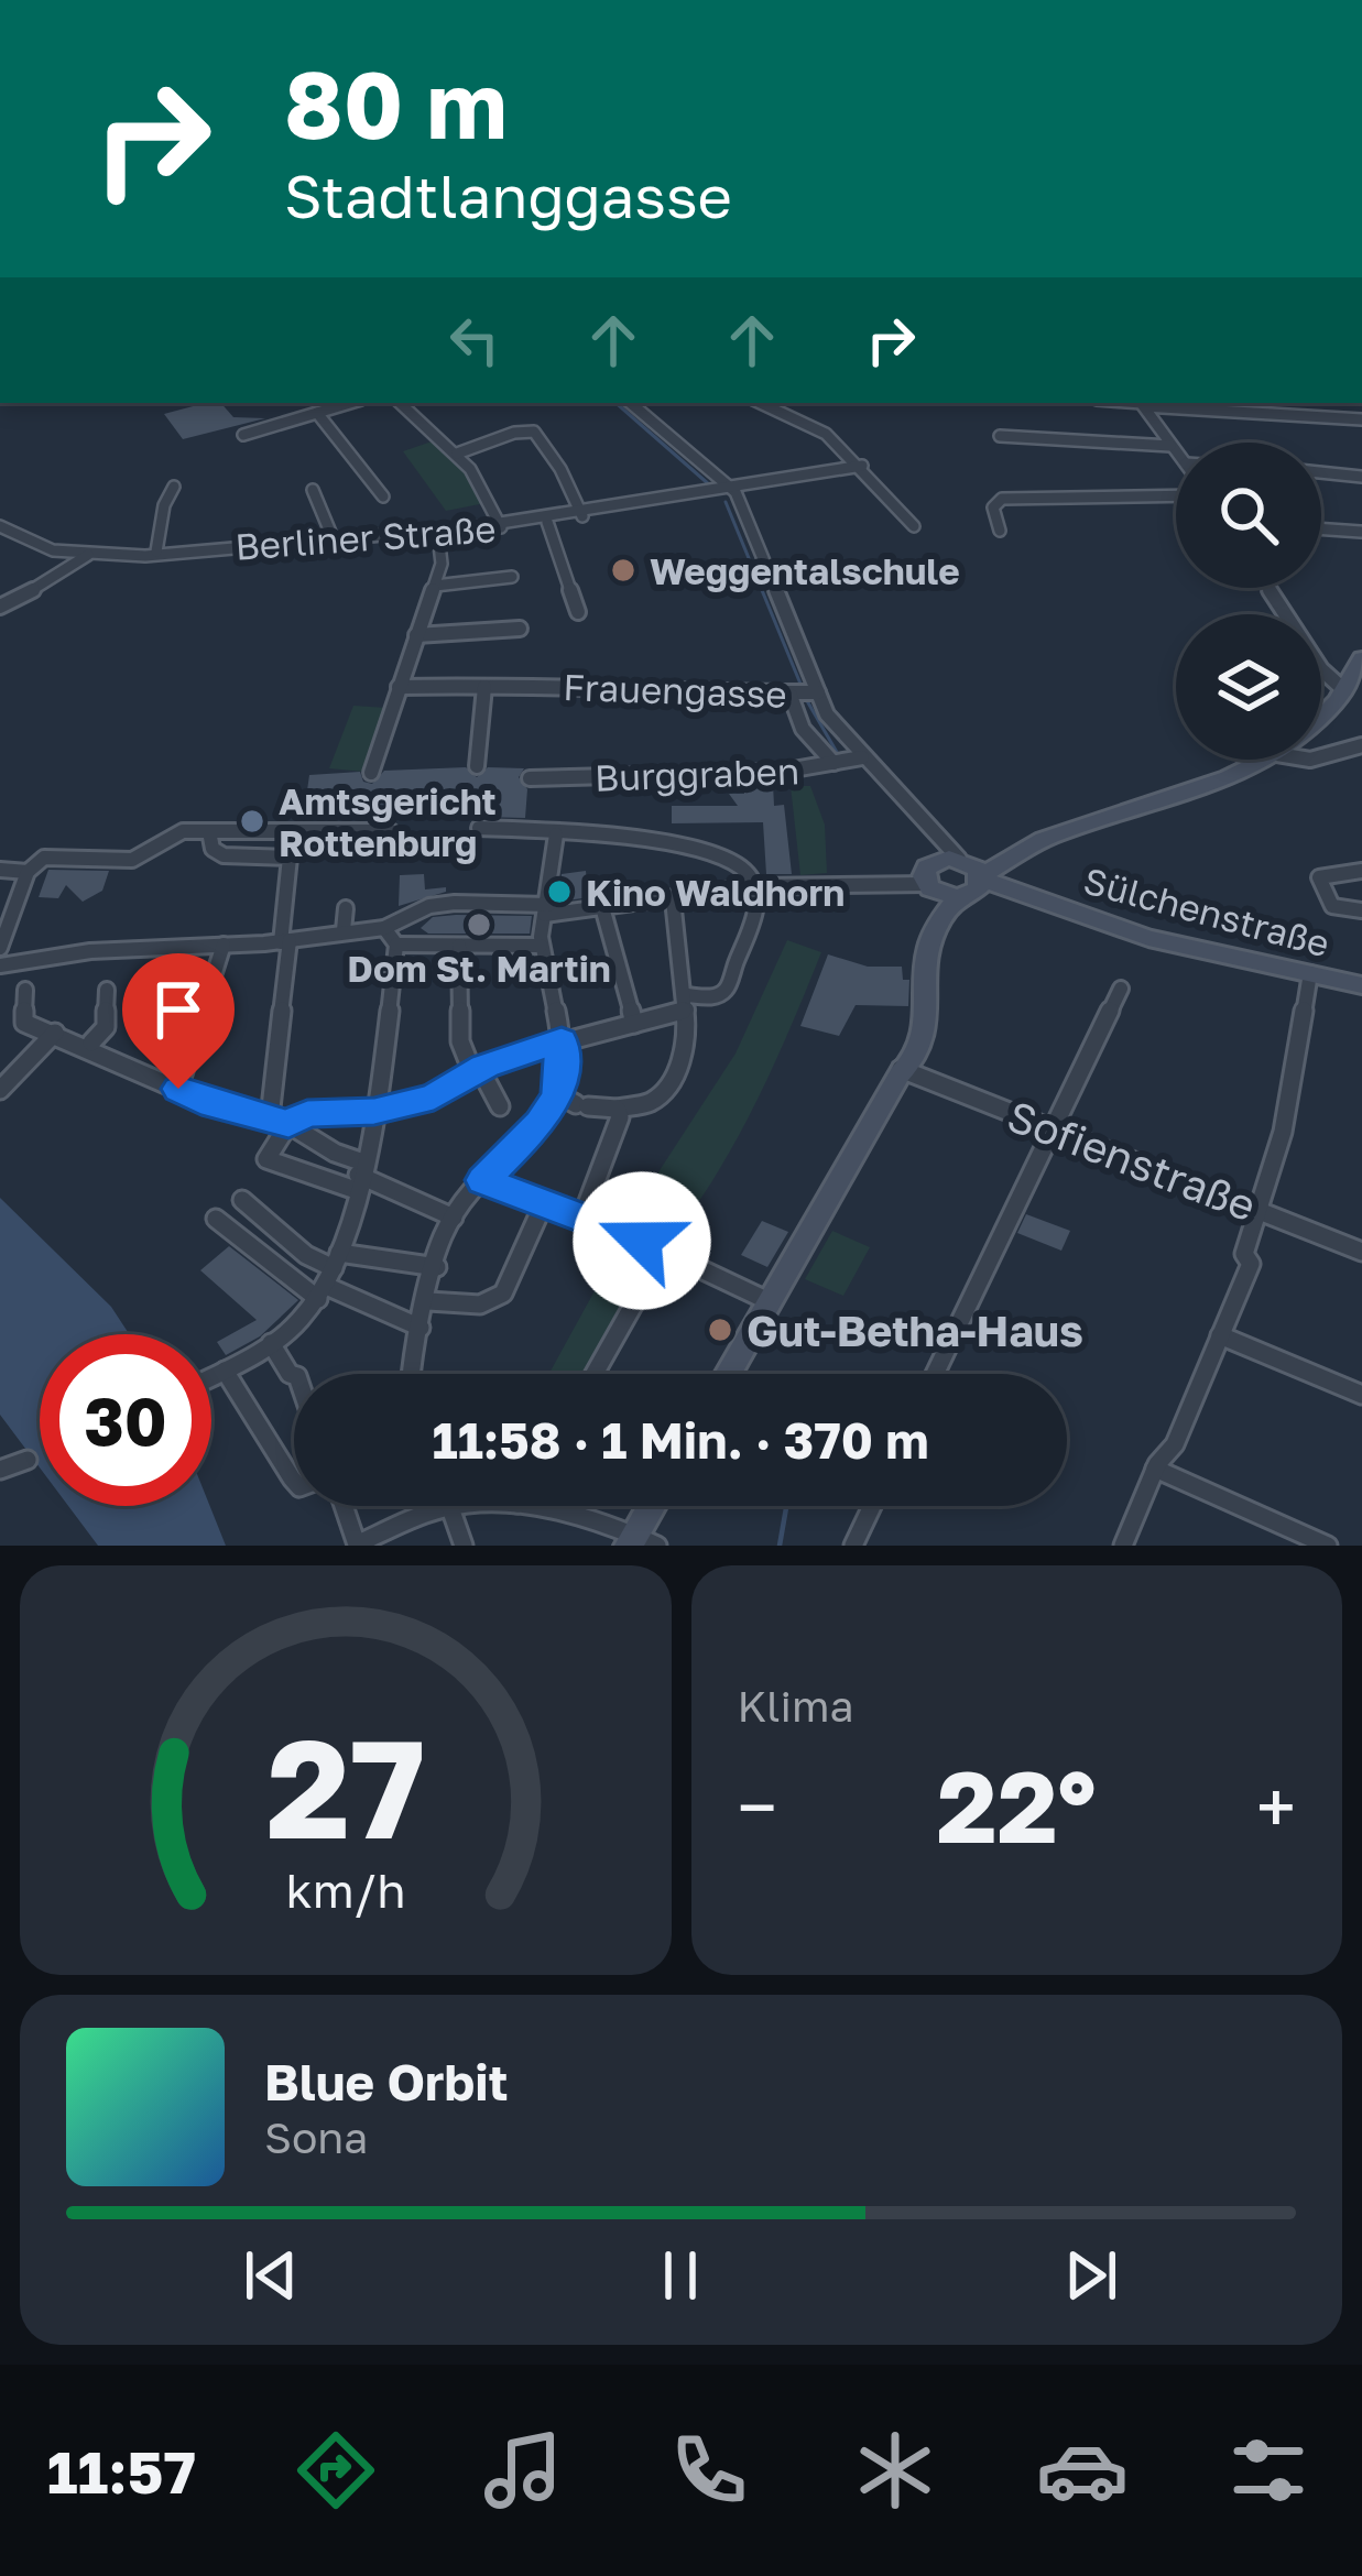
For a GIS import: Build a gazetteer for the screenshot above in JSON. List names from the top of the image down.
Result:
{
  "streets": {
    "main road": ["Sülchenstraße"],
    "street": [
      "Berliner Straße",
      "Frauengasse",
      "Burggraben",
      "Sofienstraße"
    ]
  },
  "places": [
    "Weggentalschule",
    "Amtsgericht Rottenburg",
    "Kino Waldhorn",
    "Dom St. Martin",
    "Gut-Betha-Haus"
  ],
  "page": {
    "turn": ["80 m", "Stadtlanggasse"],
    "limit": "30",
    "trip": "11:58 · 1 Min. · 370 m",
    "tile": "Klima",
    "heat": ["−", "22°", "+"],
    "song": ["Blue Orbit", "Sona"],
    "tabs": "11:57",
    "gauge": ["27", "km/h"]
  }
}
